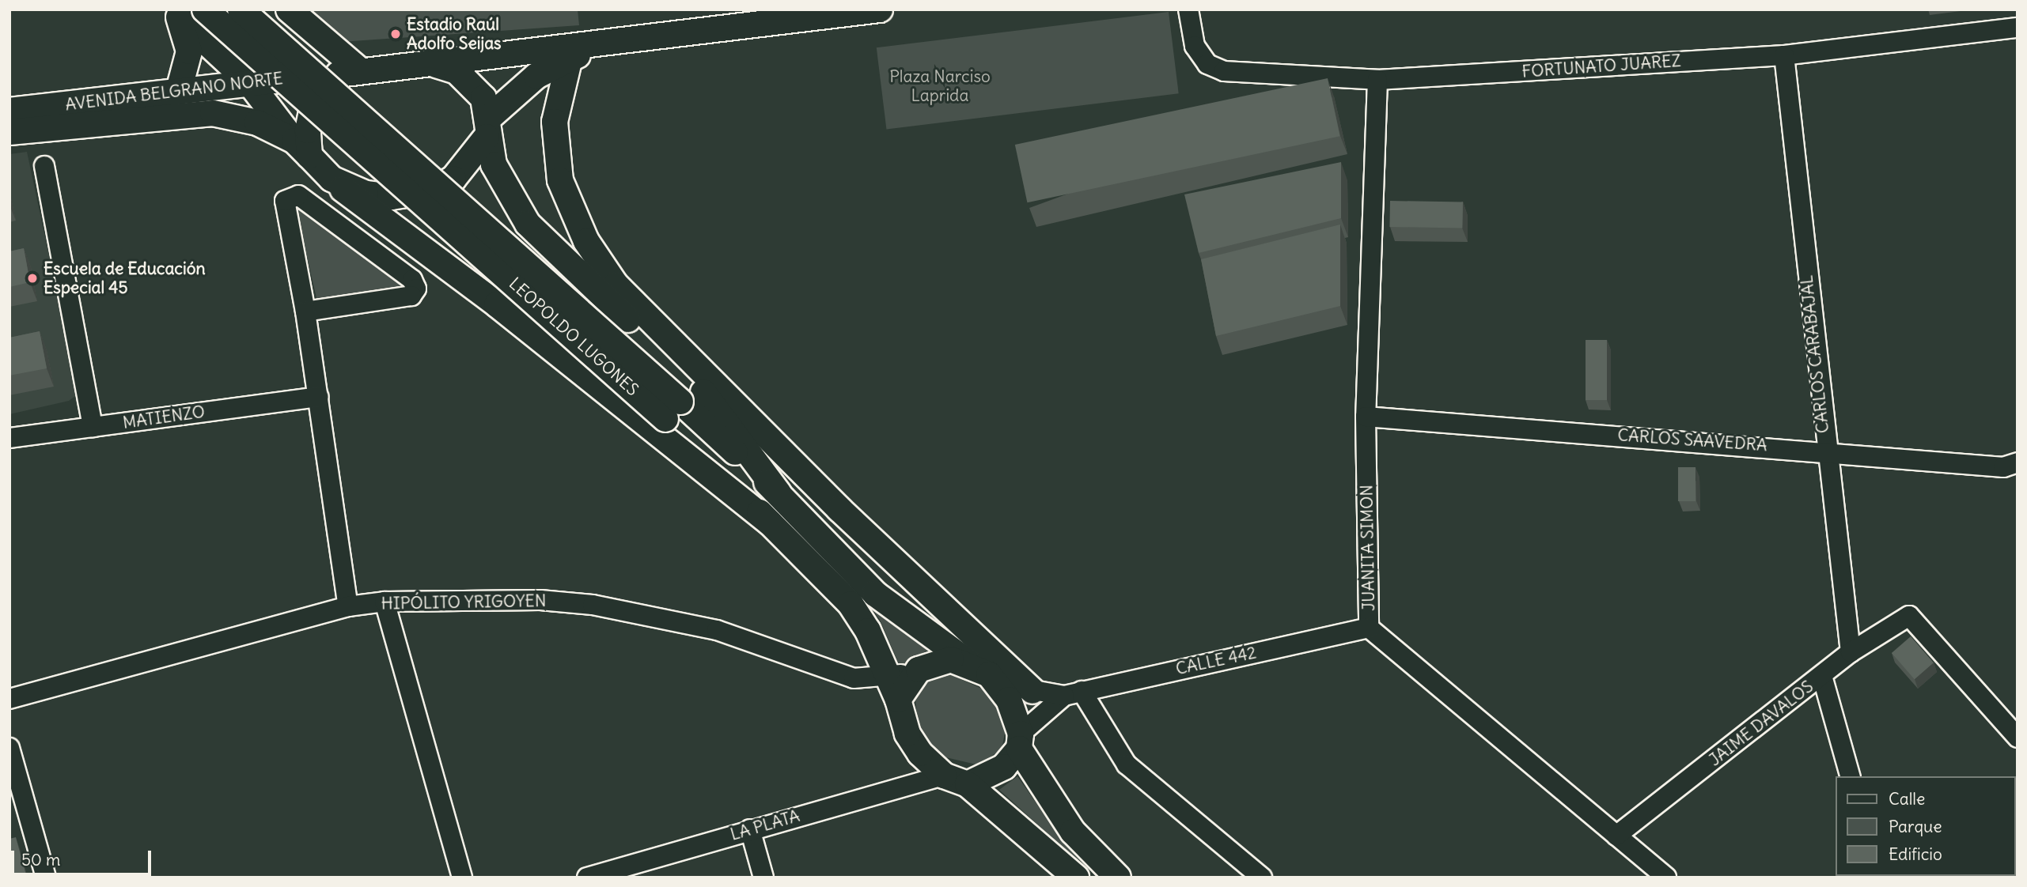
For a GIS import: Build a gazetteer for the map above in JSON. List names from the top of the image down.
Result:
{
  "streets": {
    "main road": ["AVENIDA BELGRANO NORTE", "LEOPOLDO LUGONES"],
    "street": [
      "FORTUNATO JUAREZ",
      "CARLOS CARABAJAL",
      "MATIENZO",
      "CARLOS SAAVEDRA",
      "JUANITA SIMON",
      "HIPÓLITO YRIGOYEN",
      "CALLE 442",
      "JAIME DAVALOS",
      "LA PLATA"
    ]
  },
  "crossings": [
    ["FORTUNATO JUAREZ", "CARLOS CARABAJAL"],
    ["FORTUNATO JUAREZ", "JUANITA SIMON"],
    ["LEOPOLDO LUGONES", "HIPÓLITO YRIGOYEN"],
    ["LEOPOLDO LUGONES", "CALLE 442"],
    ["LEOPOLDO LUGONES", "LA PLATA"],
    ["CARLOS CARABAJAL", "CARLOS SAAVEDRA"],
    ["CARLOS CARABAJAL", "JAIME DAVALOS"],
    ["CARLOS SAAVEDRA", "JUANITA SIMON"],
    ["JUANITA SIMON", "CALLE 442"],
    ["JUANITA SIMON", "JAIME DAVALOS"],
    ["HIPÓLITO YRIGOYEN", "CALLE 442"],
    ["HIPÓLITO YRIGOYEN", "LA PLATA"],
    ["CALLE 442", "LA PLATA"]
  ],
  "parks": ["Plaza Narciso Laprida"],
  "places": ["Estadio Raúl Adolfo Seijas", "Escuela de Educación Especial 45"],
  "legend": ["Calle", "Parque", "Edificio"],
  "scale_bar": "50 m"
}
